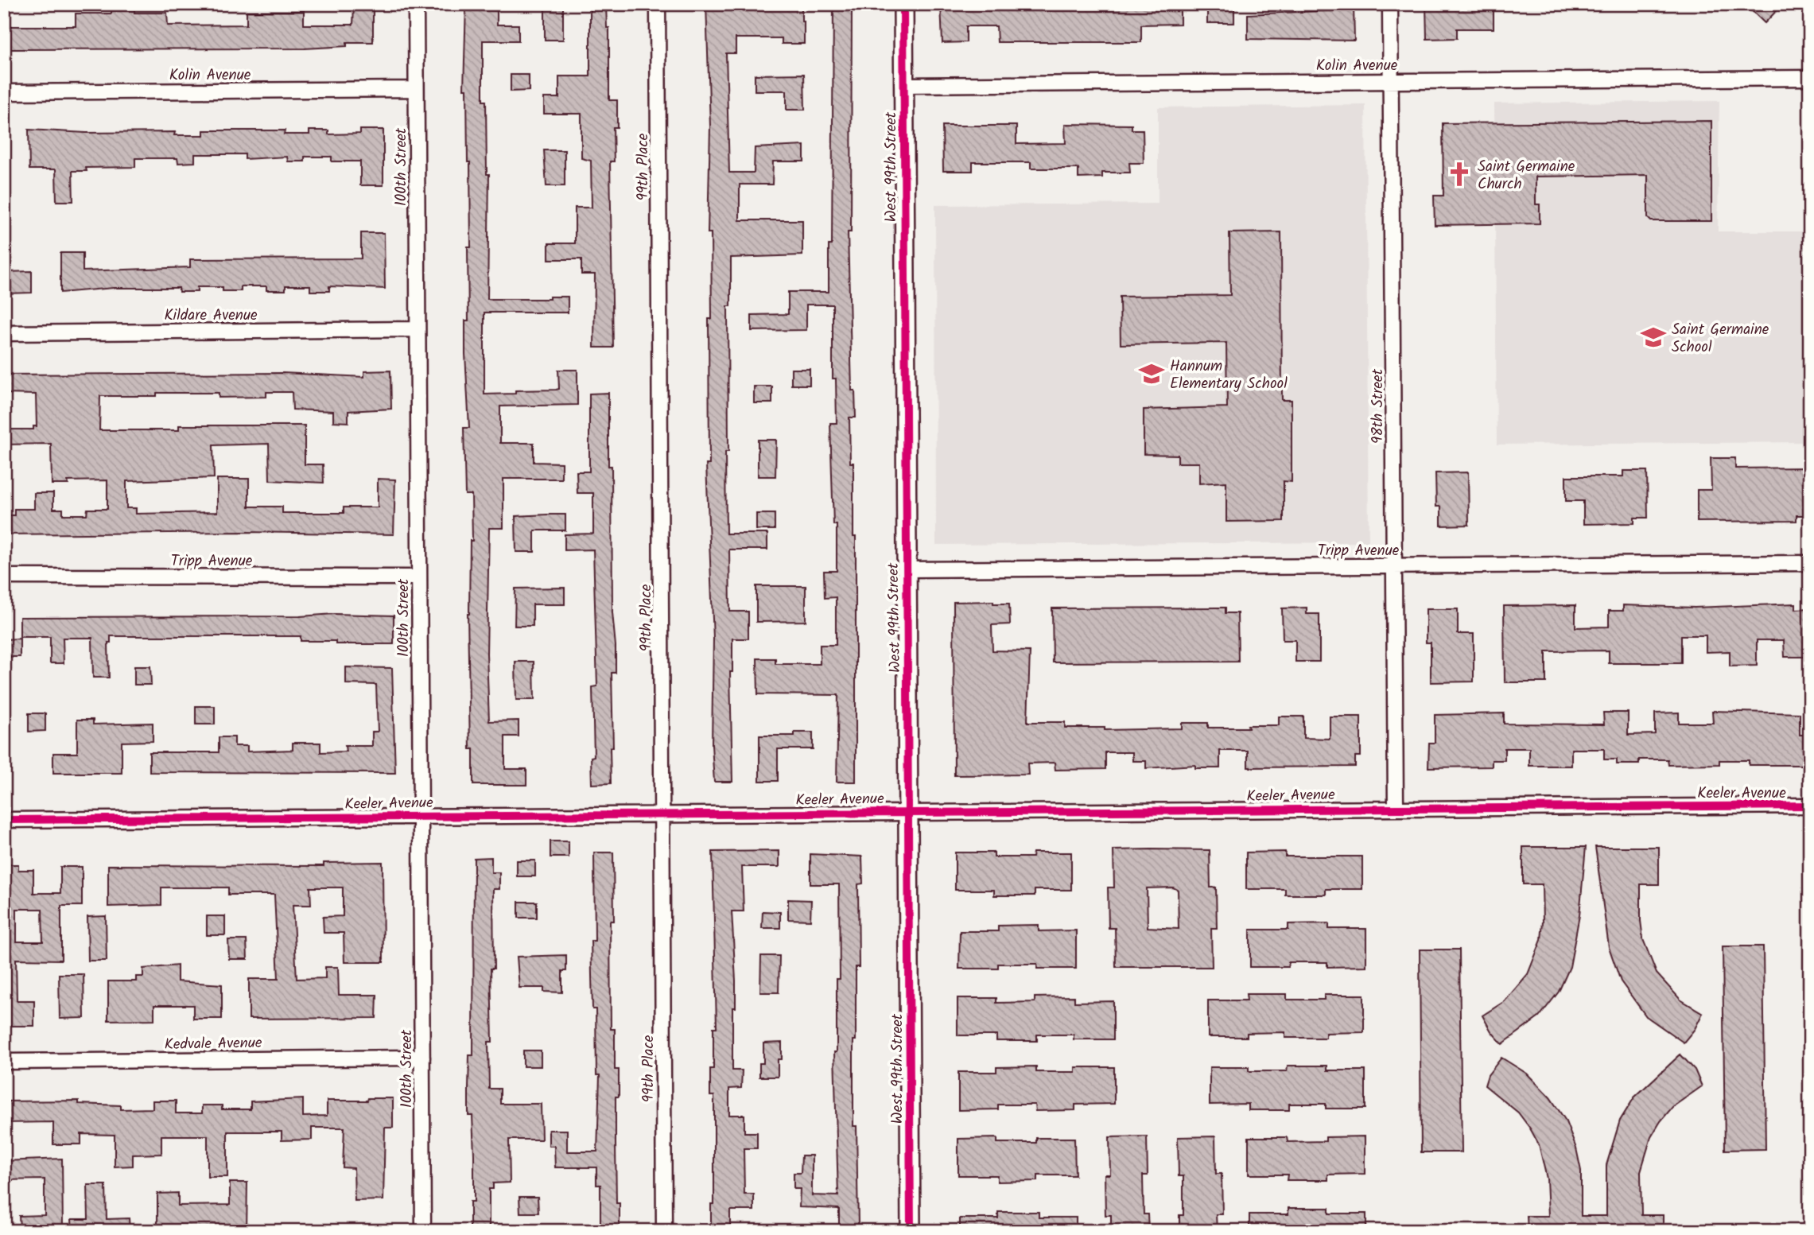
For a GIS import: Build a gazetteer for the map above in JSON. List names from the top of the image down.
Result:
{
  "streets": {
    "street": [
      "Kolin Avenue",
      "100th Street",
      "99th Place",
      "West 99th Street",
      "Kildare Avenue",
      "98th Street",
      "Tripp Avenue",
      "Keeler Avenue",
      "Kedvale Avenue"
    ]
  },
  "crossings": [
    ["Kolin Avenue", "100th Street"],
    ["Kolin Avenue", "West 99th Street"],
    ["Kolin Avenue", "98th Street"],
    ["100th Street", "Kildare Avenue"],
    ["100th Street", "Tripp Avenue"],
    ["100th Street", "Keeler Avenue"],
    ["100th Street", "Kedvale Avenue"],
    ["99th Place", "Keeler Avenue"],
    ["West 99th Street", "Tripp Avenue"],
    ["West 99th Street", "Keeler Avenue"],
    ["98th Street", "Tripp Avenue"],
    ["98th Street", "Keeler Avenue"]
  ],
  "places": {
    "church": ["Saint Germaine Church"],
    "school or university": ["Saint Germaine School", "Hannum Elementary School"]
  }
}
